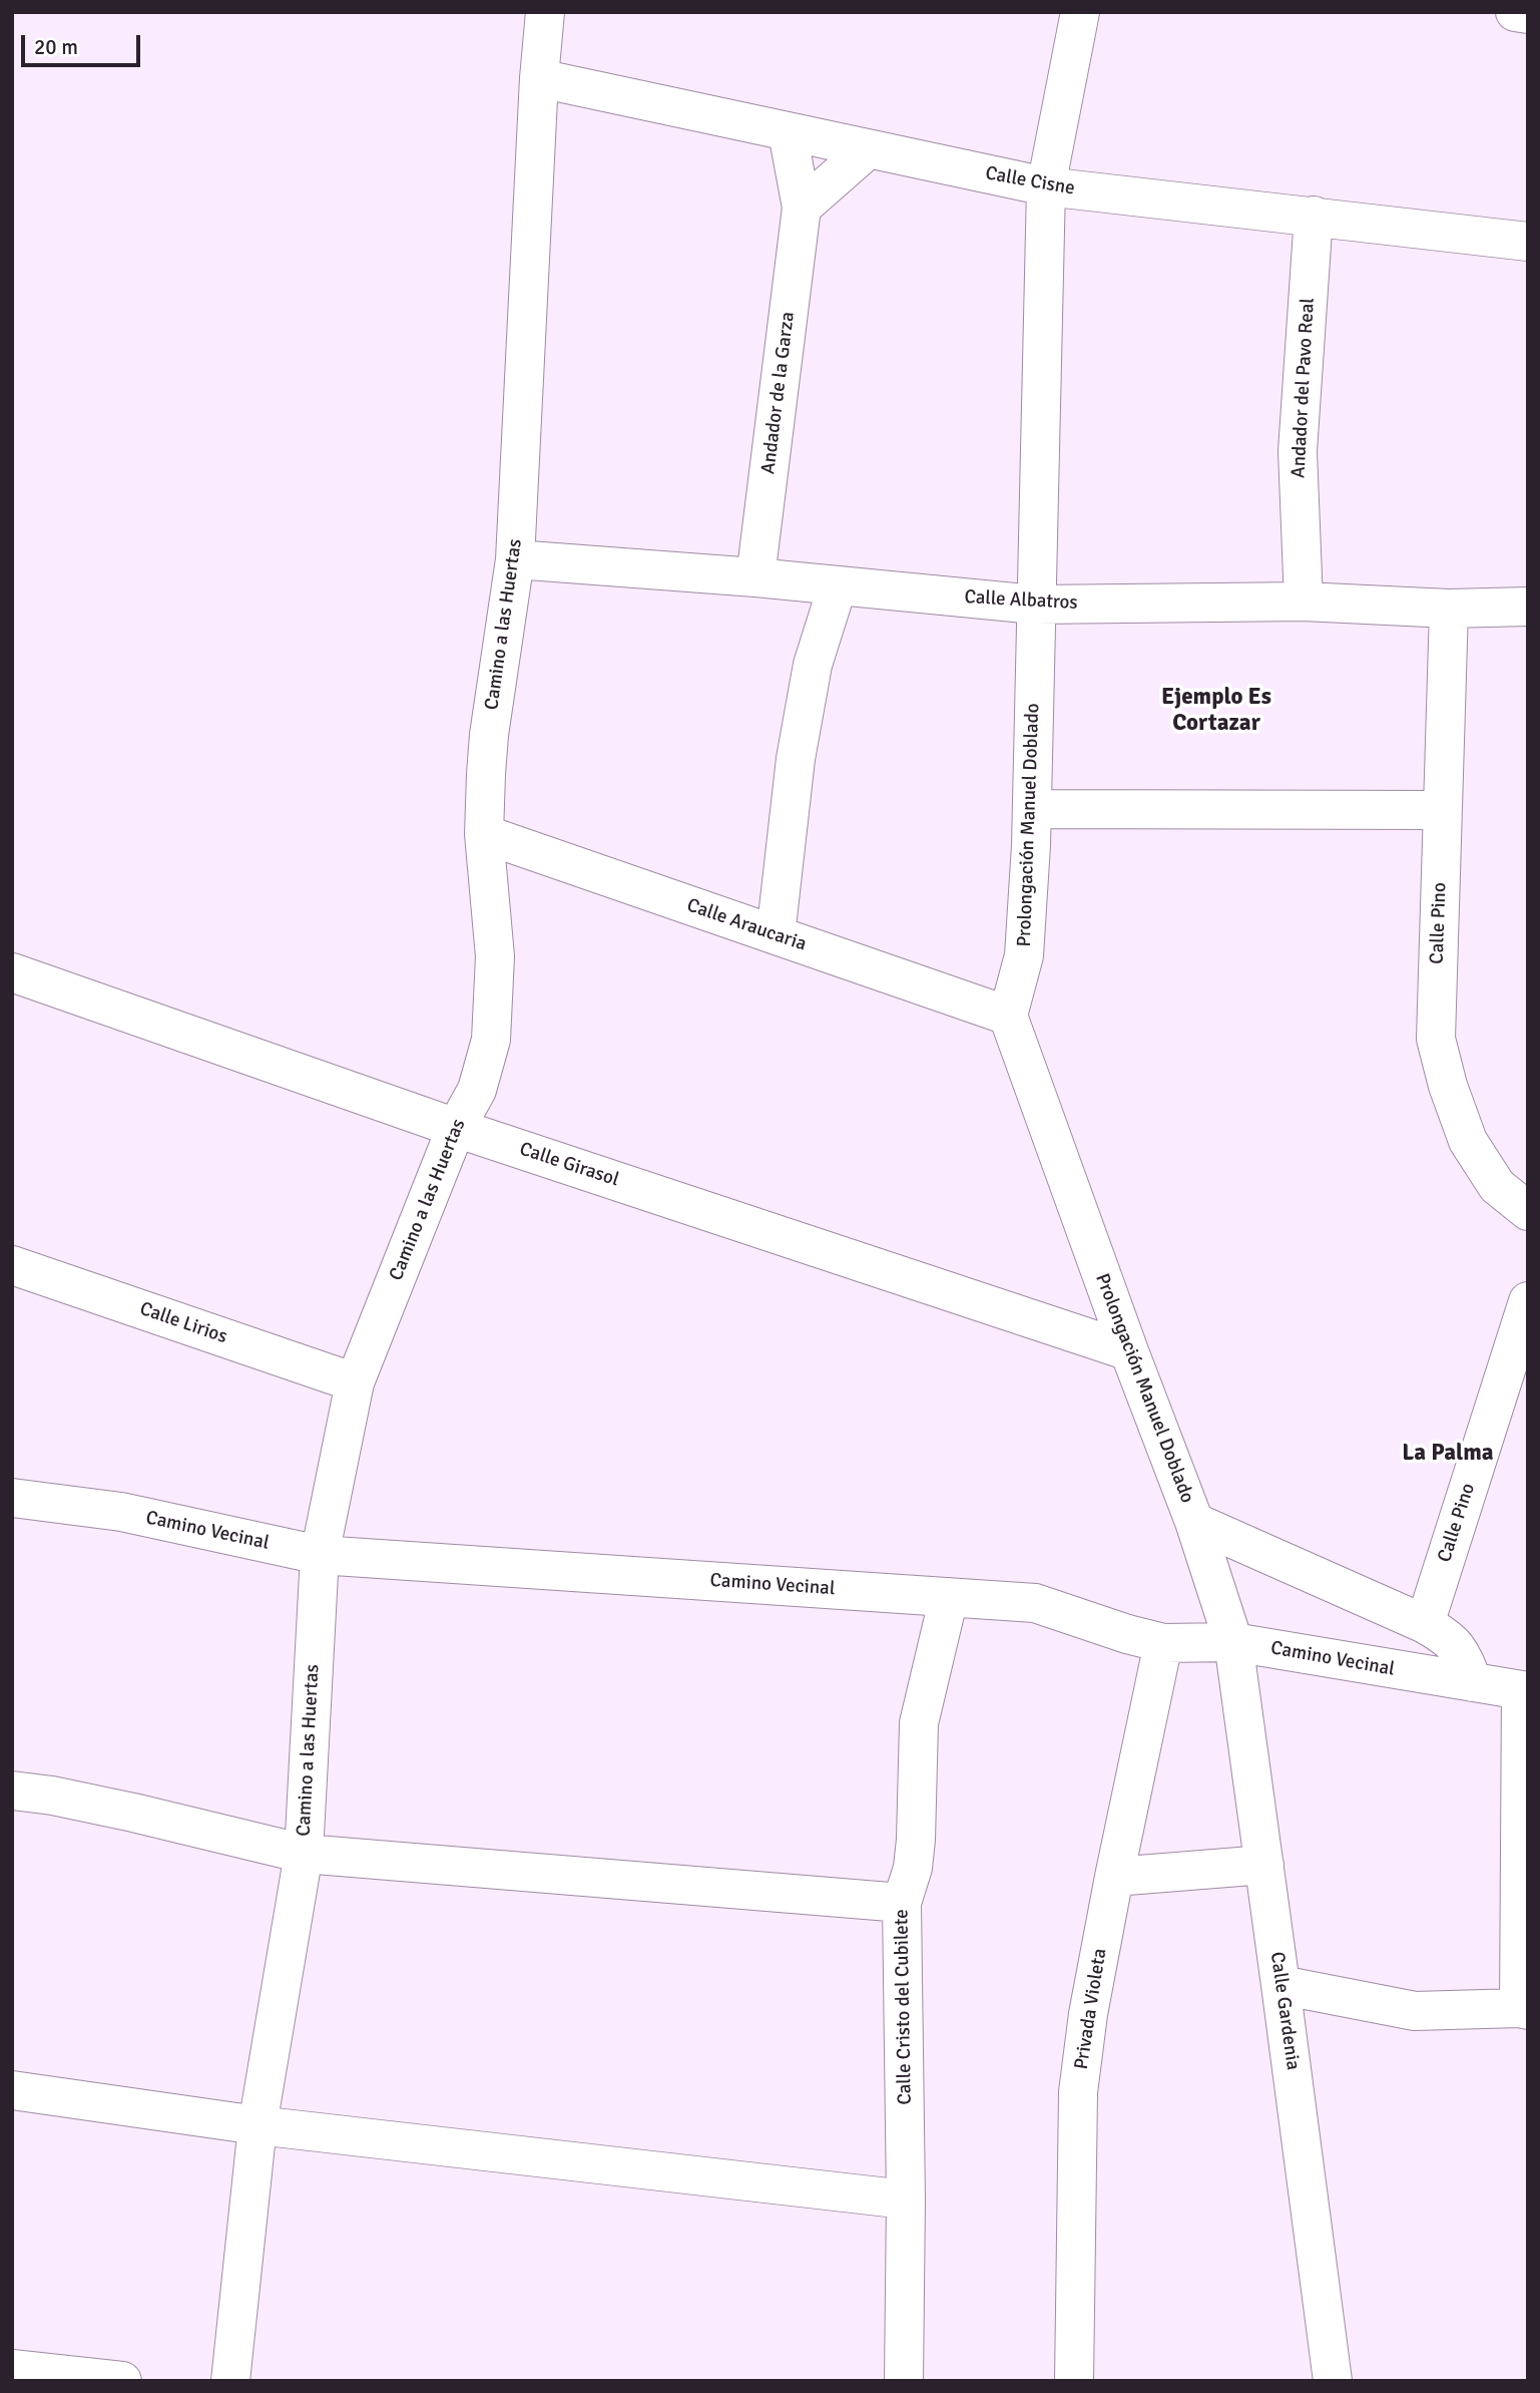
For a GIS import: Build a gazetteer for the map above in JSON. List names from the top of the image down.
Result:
{
  "streets": {
    "street": [
      "Calle Cisne",
      "Andador del Pavo Real",
      "Andador de la Garza",
      "Calle Albatros",
      "Camino a las Huertas",
      "Prolongación Manuel Doblado",
      "Calle Pino",
      "Calle Araucaria",
      "Calle Girasol",
      "Calle Lirios",
      "Camino Vecinal",
      "Calle Cristo del Cubilete",
      "Privada Violeta",
      "Calle Gardenia"
    ]
  },
  "crossings": [
    ["Calle Cisne", "Andador del Pavo Real"],
    ["Calle Cisne", "Andador de la Garza"],
    ["Calle Cisne", "Camino a las Huertas"],
    ["Calle Cisne", "Prolongación Manuel Doblado"],
    ["Andador del Pavo Real", "Calle Albatros"],
    ["Andador de la Garza", "Calle Albatros"],
    ["Calle Albatros", "Camino a las Huertas"],
    ["Calle Albatros", "Prolongación Manuel Doblado"],
    ["Calle Albatros", "Calle Pino"],
    ["Camino a las Huertas", "Calle Araucaria"],
    ["Camino a las Huertas", "Calle Girasol"],
    ["Camino a las Huertas", "Calle Lirios"],
    ["Camino a las Huertas", "Camino Vecinal"],
    ["Prolongación Manuel Doblado", "Calle Araucaria"],
    ["Prolongación Manuel Doblado", "Calle Girasol"],
    ["Prolongación Manuel Doblado", "Camino Vecinal"],
    ["Prolongación Manuel Doblado", "Calle Gardenia"],
    ["Camino Vecinal", "Calle Cristo del Cubilete"],
    ["Camino Vecinal", "Privada Violeta"],
    ["Camino Vecinal", "Calle Gardenia"]
  ],
  "districts": ["Ejemplo Es Cortazar", "La Palma"],
  "scale_bar": "20 m"
}
